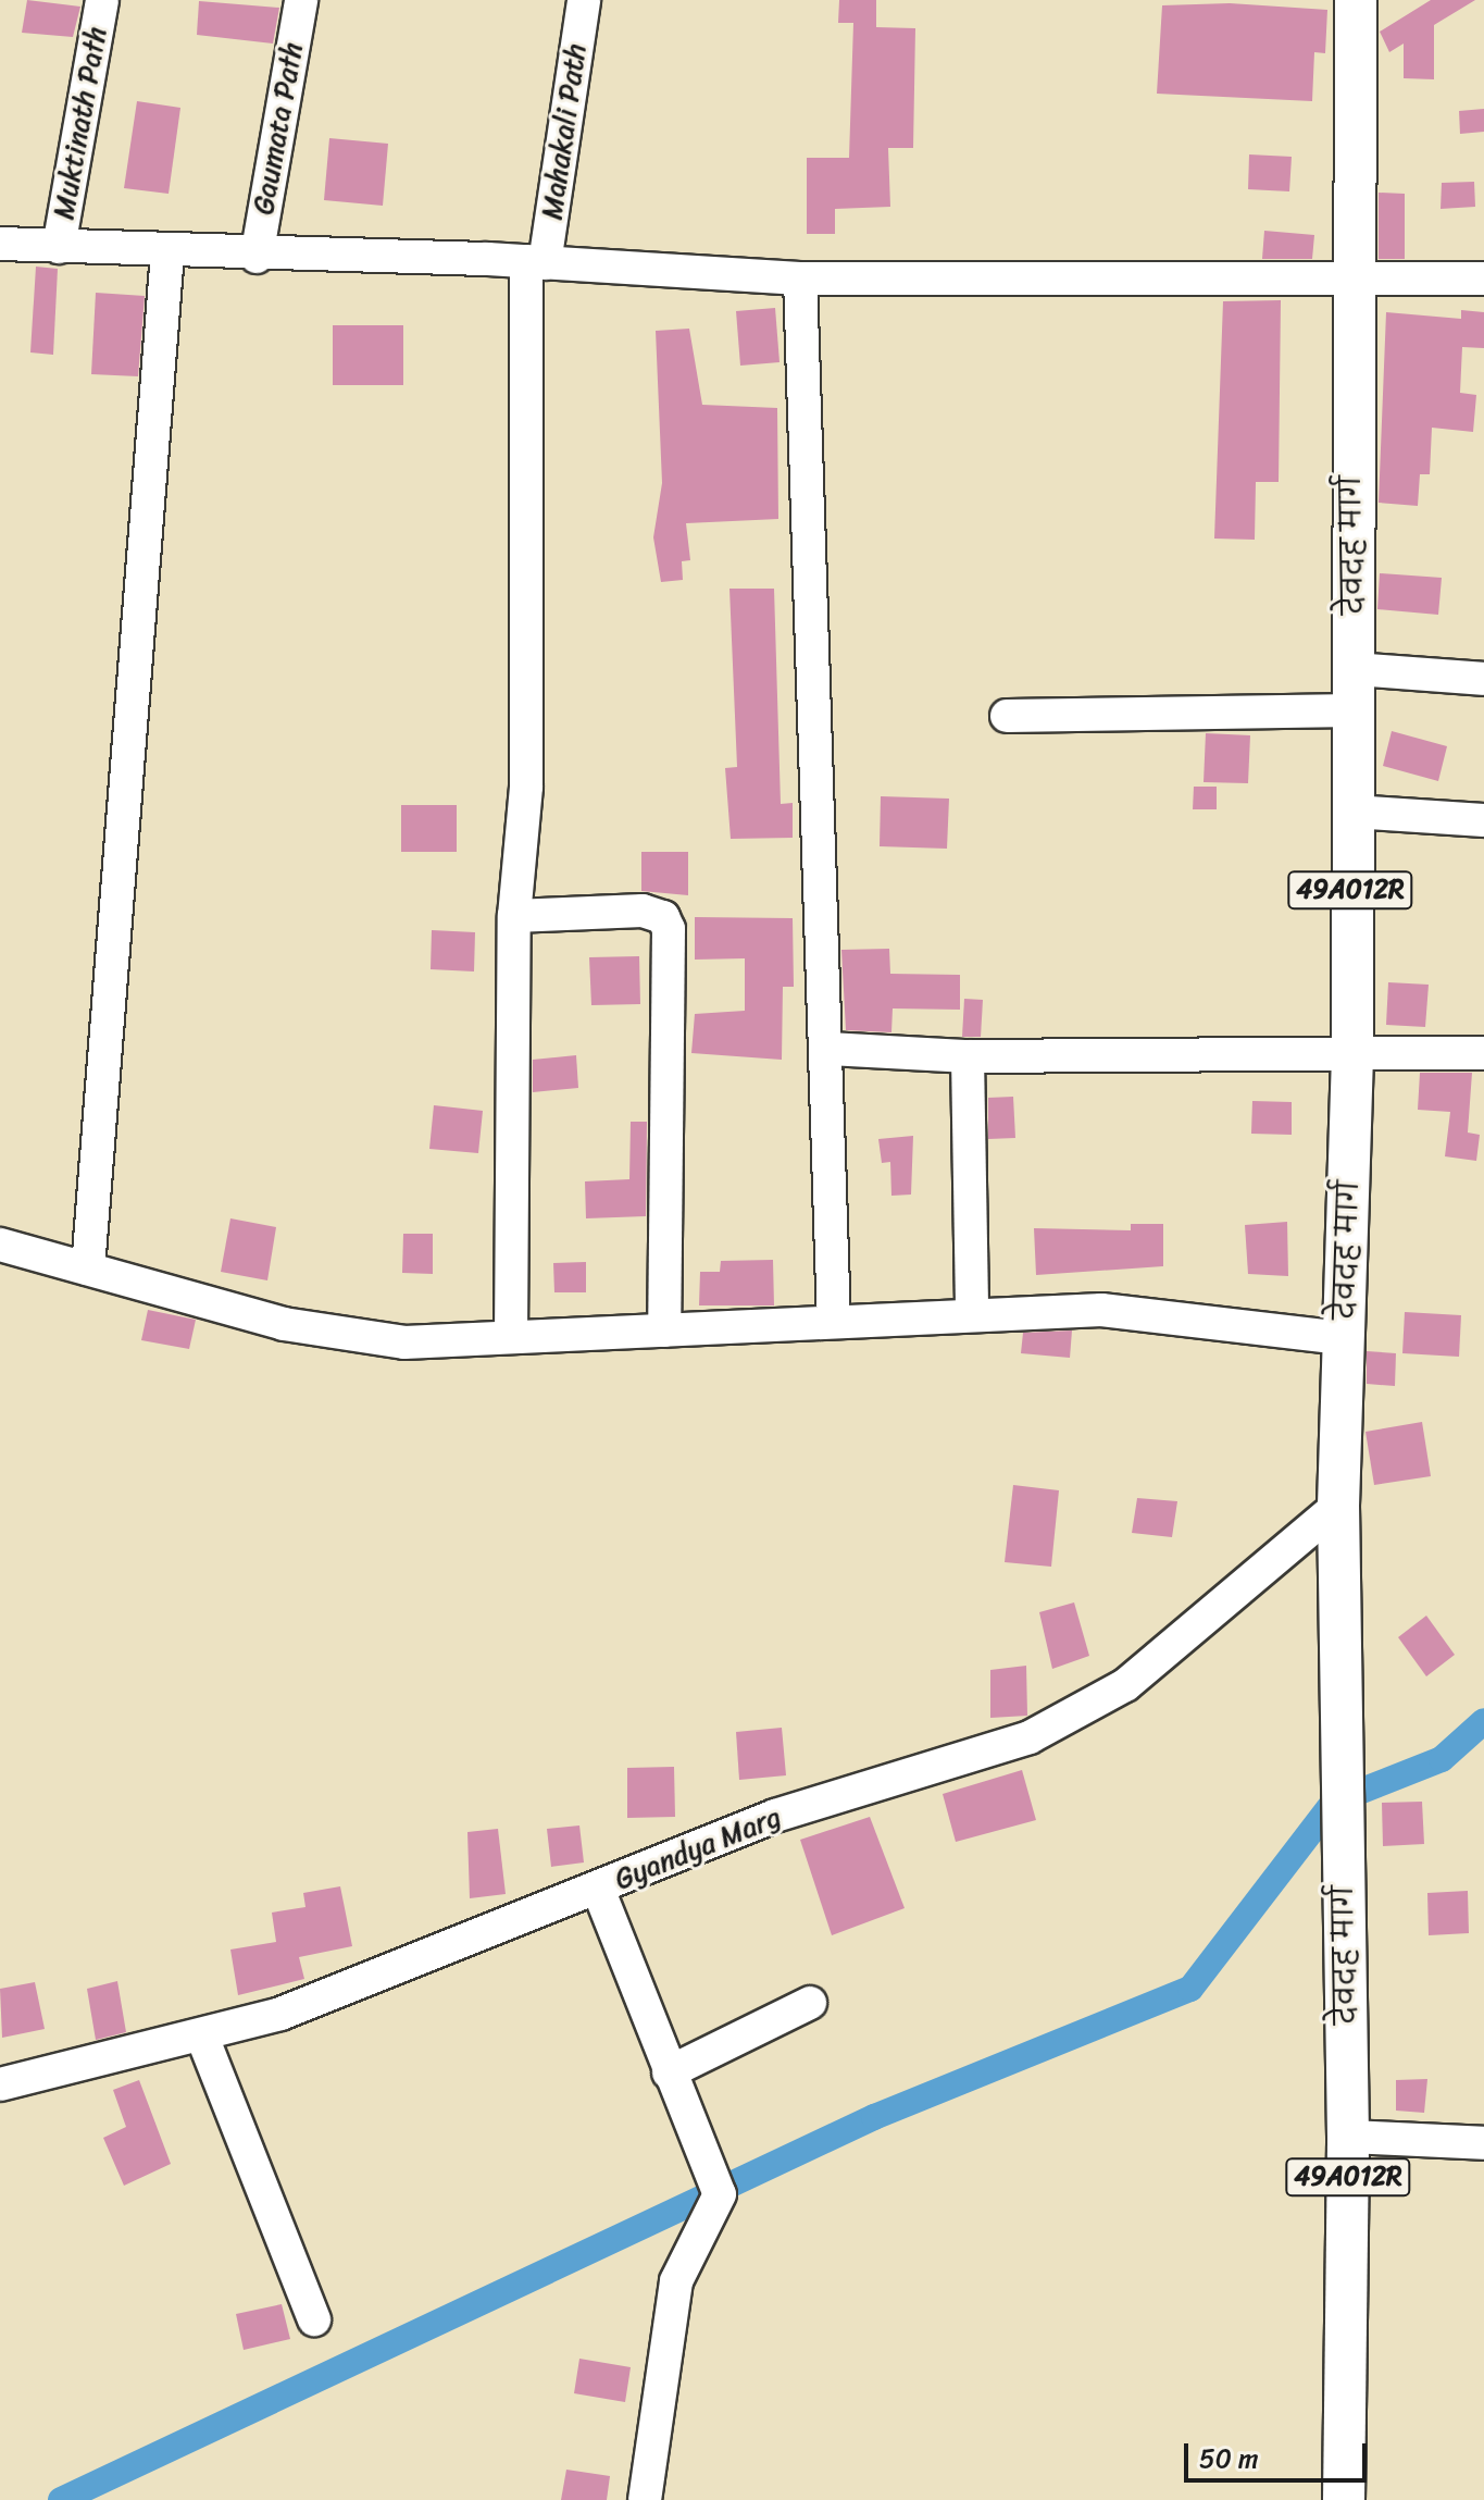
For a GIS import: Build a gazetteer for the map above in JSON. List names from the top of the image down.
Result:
{
  "streets": {
    "main road": ["देवदह मार्ग", "49A012R"],
    "street": [
      "Muktinath Path",
      "Gaumata Path",
      "Mahakali Path",
      "Gyandya Marg"
    ]
  },
  "crossings": [
    ["देवदह मार्ग", "Gyandya Marg"]
  ],
  "scale_bar": "50 m"
}
